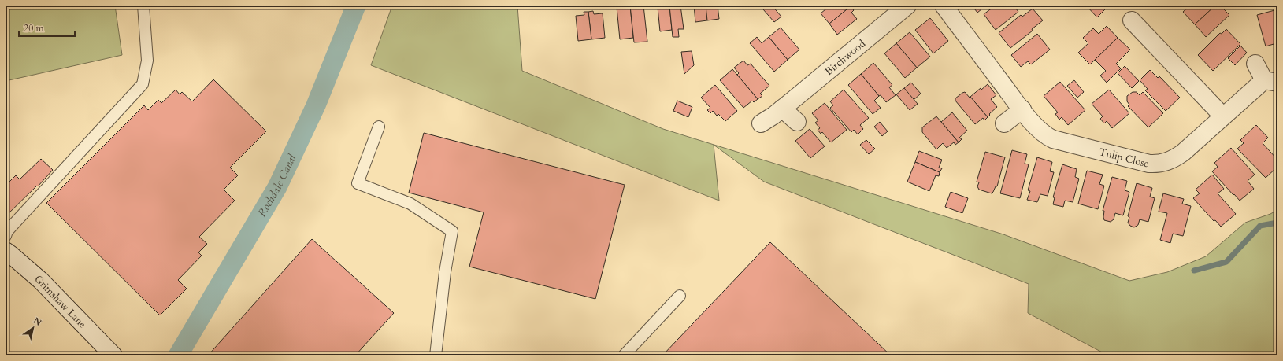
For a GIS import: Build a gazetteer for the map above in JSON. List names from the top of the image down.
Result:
{
  "streets": {
    "street": ["Birchwood", "Tulip Close", "Grimshaw Lane"]
  },
  "water": ["Rochdale Canal"],
  "scale_bar": "20 m",
  "north": "top right"
}
